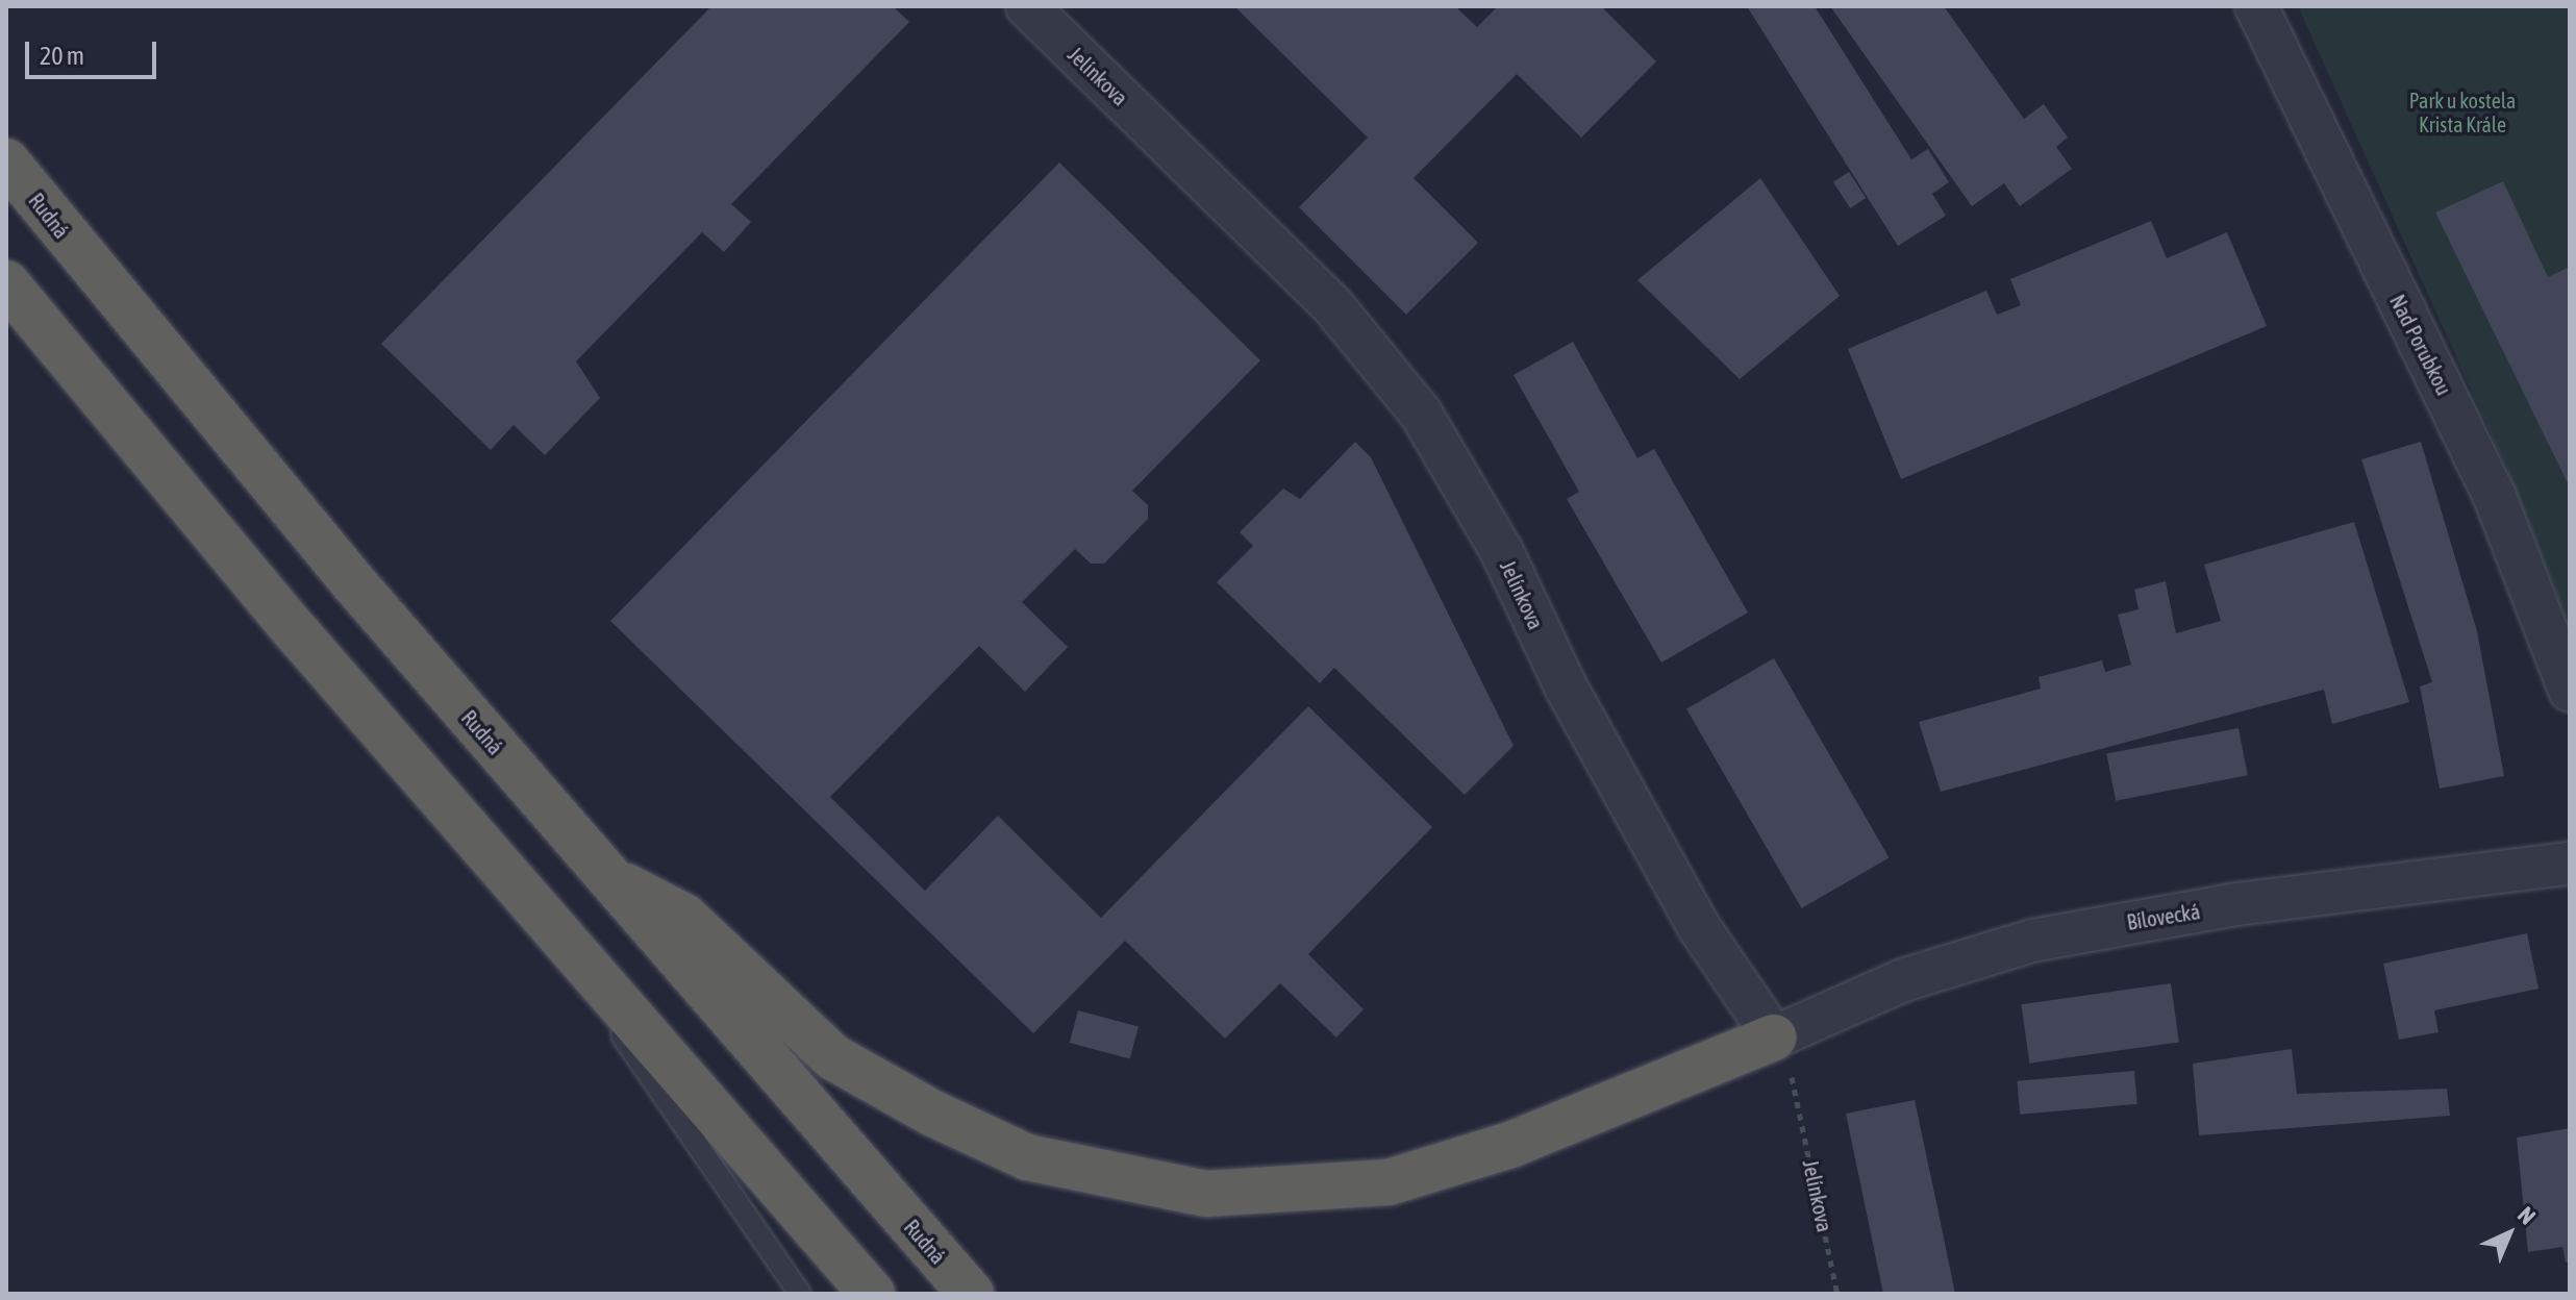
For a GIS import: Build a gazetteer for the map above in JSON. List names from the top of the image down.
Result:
{
  "streets": {
    "highway": ["Rudná"],
    "street": ["Jelínkova", "Nad Porubkou", "Bílovecká"]
  },
  "crossings": [
    ["Jelínkova", "Bílovecká"]
  ],
  "parks": ["Park u kostela Krista Krále"],
  "scale_bar": "20 m",
  "north": "top right"
}
